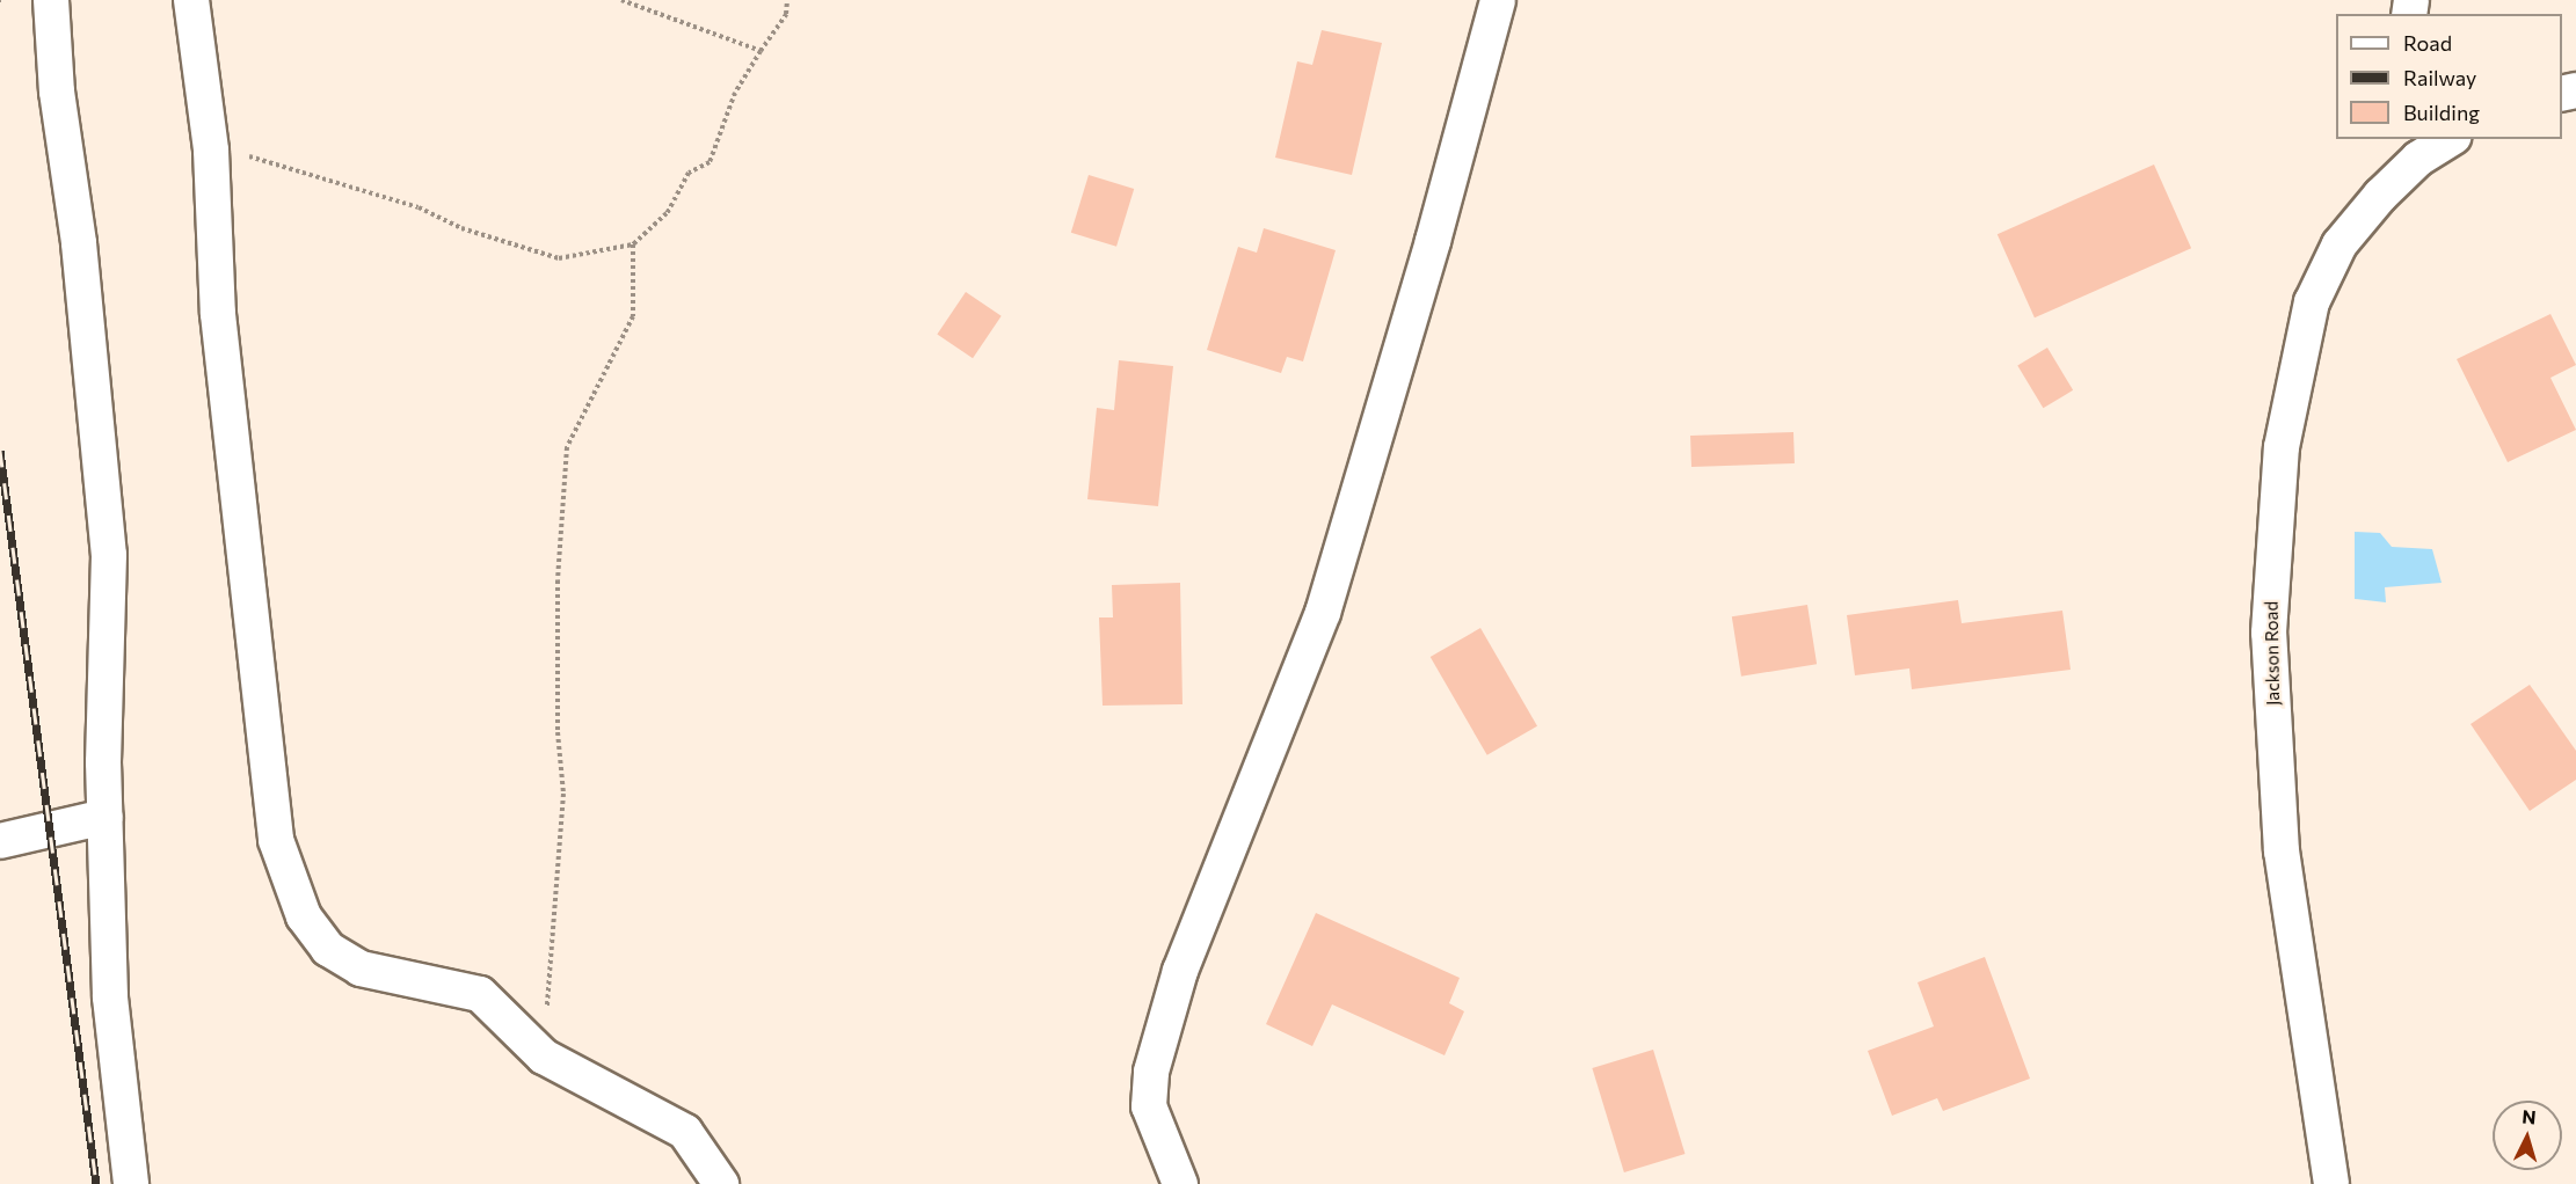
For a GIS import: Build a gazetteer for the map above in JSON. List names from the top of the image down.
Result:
{
  "streets": {
    "street": ["Jackson Road"]
  },
  "legend": ["Road", "Railway", "Building"],
  "north": "top"
}
